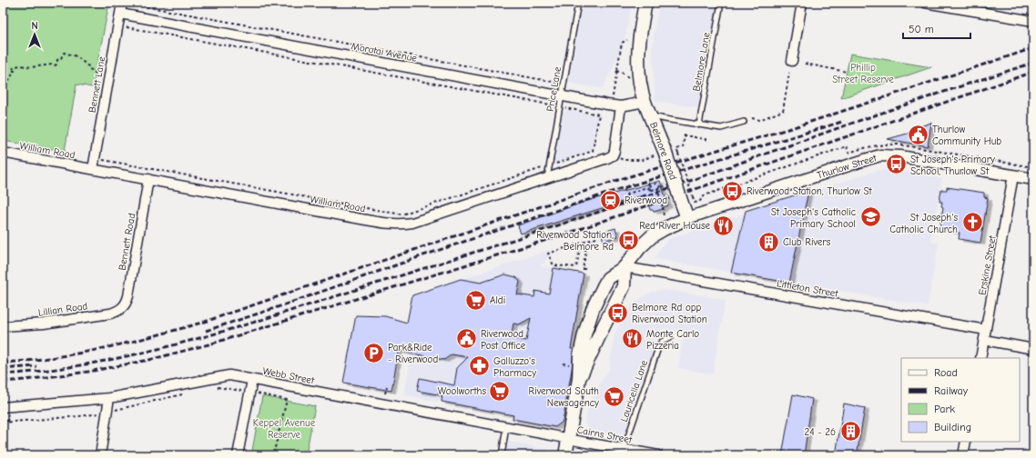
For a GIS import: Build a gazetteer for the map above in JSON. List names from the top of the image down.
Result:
{
  "streets": {
    "main road": ["Belmore Road"],
    "street": [
      "Morotai Avenue",
      "Bennett Lane",
      "William Road",
      "Thurlow Street",
      "Bennett Road",
      "Erskine Street",
      "Littleton Street",
      "Lillian Road",
      "Webb Street",
      "Cairns Street"
    ],
    "lane": ["Belmore Lane", "Price Lane", "Lauricella Lane"]
  },
  "crossings": [
    ["Morotai Avenue", "Bennett Lane"],
    ["Morotai Avenue", "Price Lane"],
    ["Morotai Avenue", "Belmore Road"],
    ["Bennett Lane", "William Road"],
    ["Price Lane", "William Road"],
    ["William Road", "Bennett Road"],
    ["Belmore Road", "Thurlow Street"],
    ["Thurlow Street", "Erskine Street"],
    ["Bennett Road", "Lillian Road"],
    ["Erskine Street", "Littleton Street"],
    ["Webb Street", "Cairns Street"],
    ["Lauricella Lane", "Cairns Street"]
  ],
  "parks": ["Phillip Street Reserve", "Keppel Avenue Reserve"],
  "places": {
    "public building": ["Thurlow Community Hub", "Riverwood Post Office"],
    "bus stop": [
      "St Joseph's Primary School, Thurlow St",
      "Riverwood Station, Thurlow St",
      "Riverwood Station, Belmore Rd",
      "Belmore Rd opp Riverwood Station"
    ],
    "station": ["Riverwood"],
    "school or university": ["St Joseph's Catholic Primary School"],
    "church": ["St Joseph's Catholic Church"],
    "restaurant": ["Red River House", "Monte Carlo Pizzeria"],
    "building": ["Club Rivers", "24 - 26"],
    "supermarket": ["Aldi", "Woolworths", "Riverwood South Newsagency"],
    "parking": ["Park&Ride - Riverwood"],
    "pharmacy": ["Galluzzo's Pharmacy"]
  },
  "legend": [
    "Road",
    "Railway",
    "Park",
    "Building"
  ],
  "scale_bar": "50 m",
  "north": "top"
}
